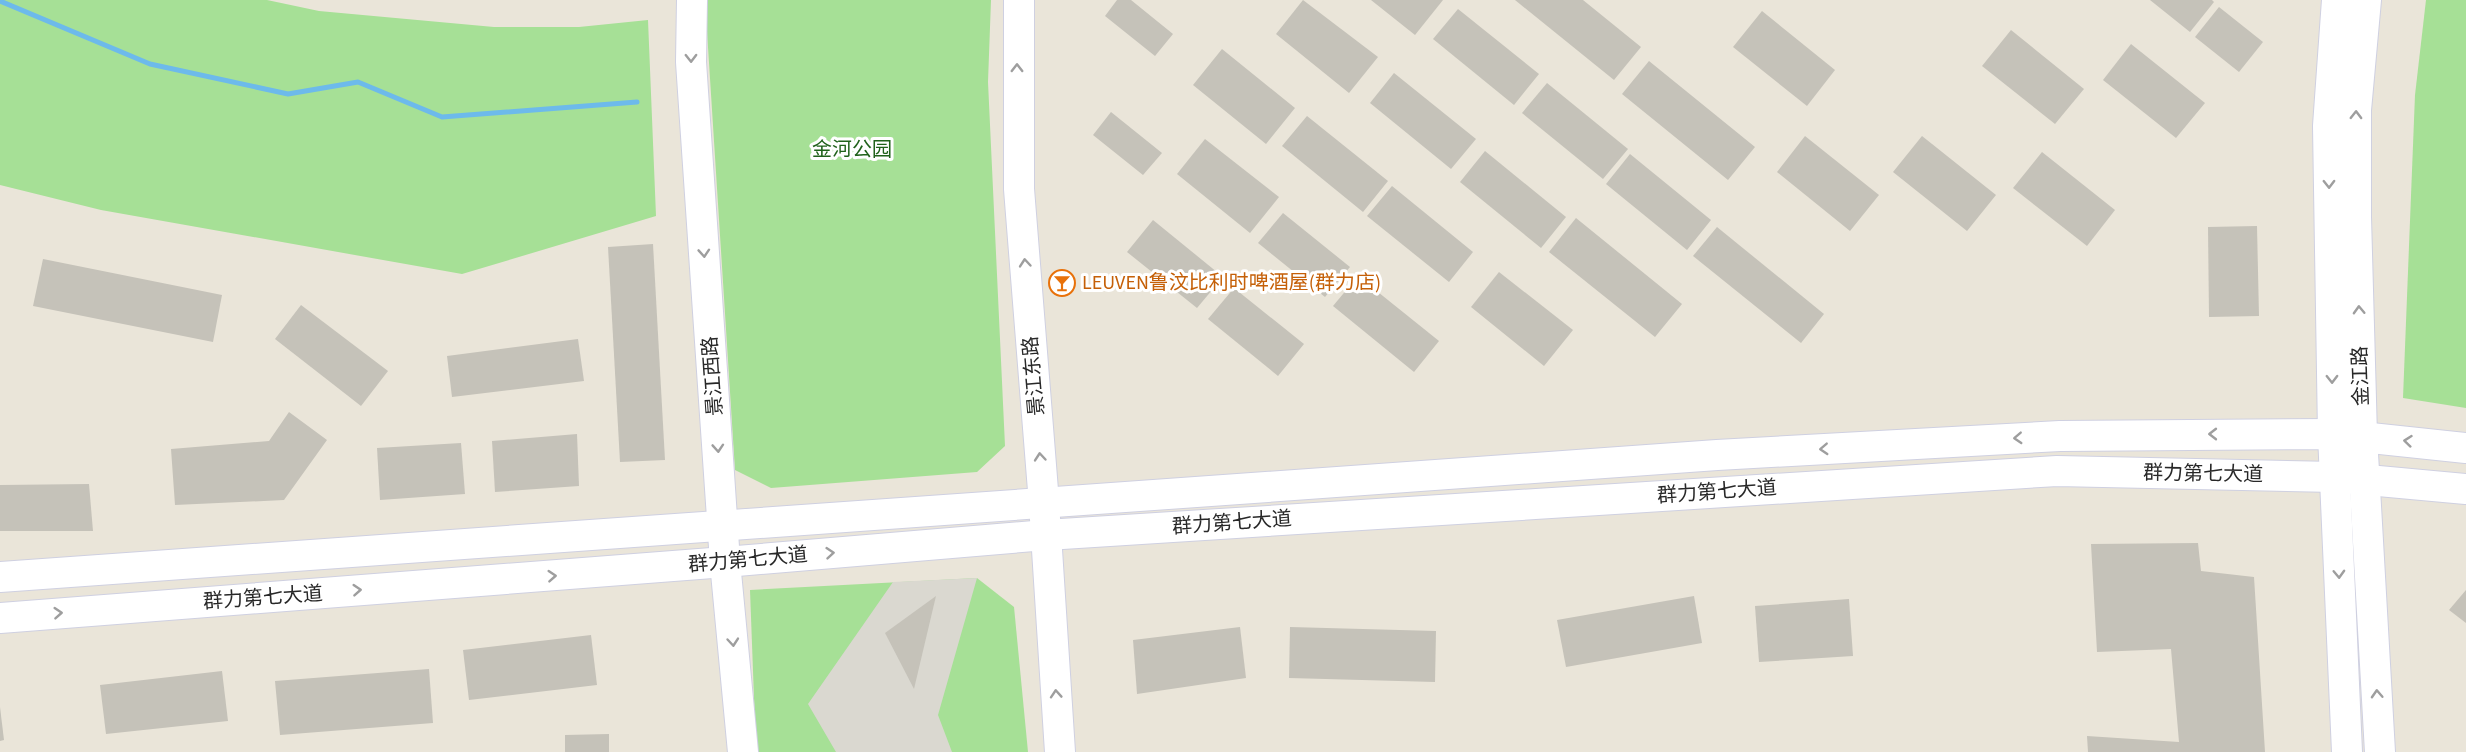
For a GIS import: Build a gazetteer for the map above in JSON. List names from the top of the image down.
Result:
{
  "streets": {
    "main road": [
      "景江西路",
      "景江东路",
      "金江路",
      "群力第七大道"
    ]
  },
  "crossings": [
    ["景江西路", "群力第七大道"],
    ["景江东路", "群力第七大道"],
    ["金江路", "群力第七大道"]
  ],
  "one_way": ["景江西路", "景江东路"],
  "parks": ["金河公园"],
  "places": {
    "bar": ["LEUVEN鲁汶比利时啤酒屋(群力店)"]
  }
}
